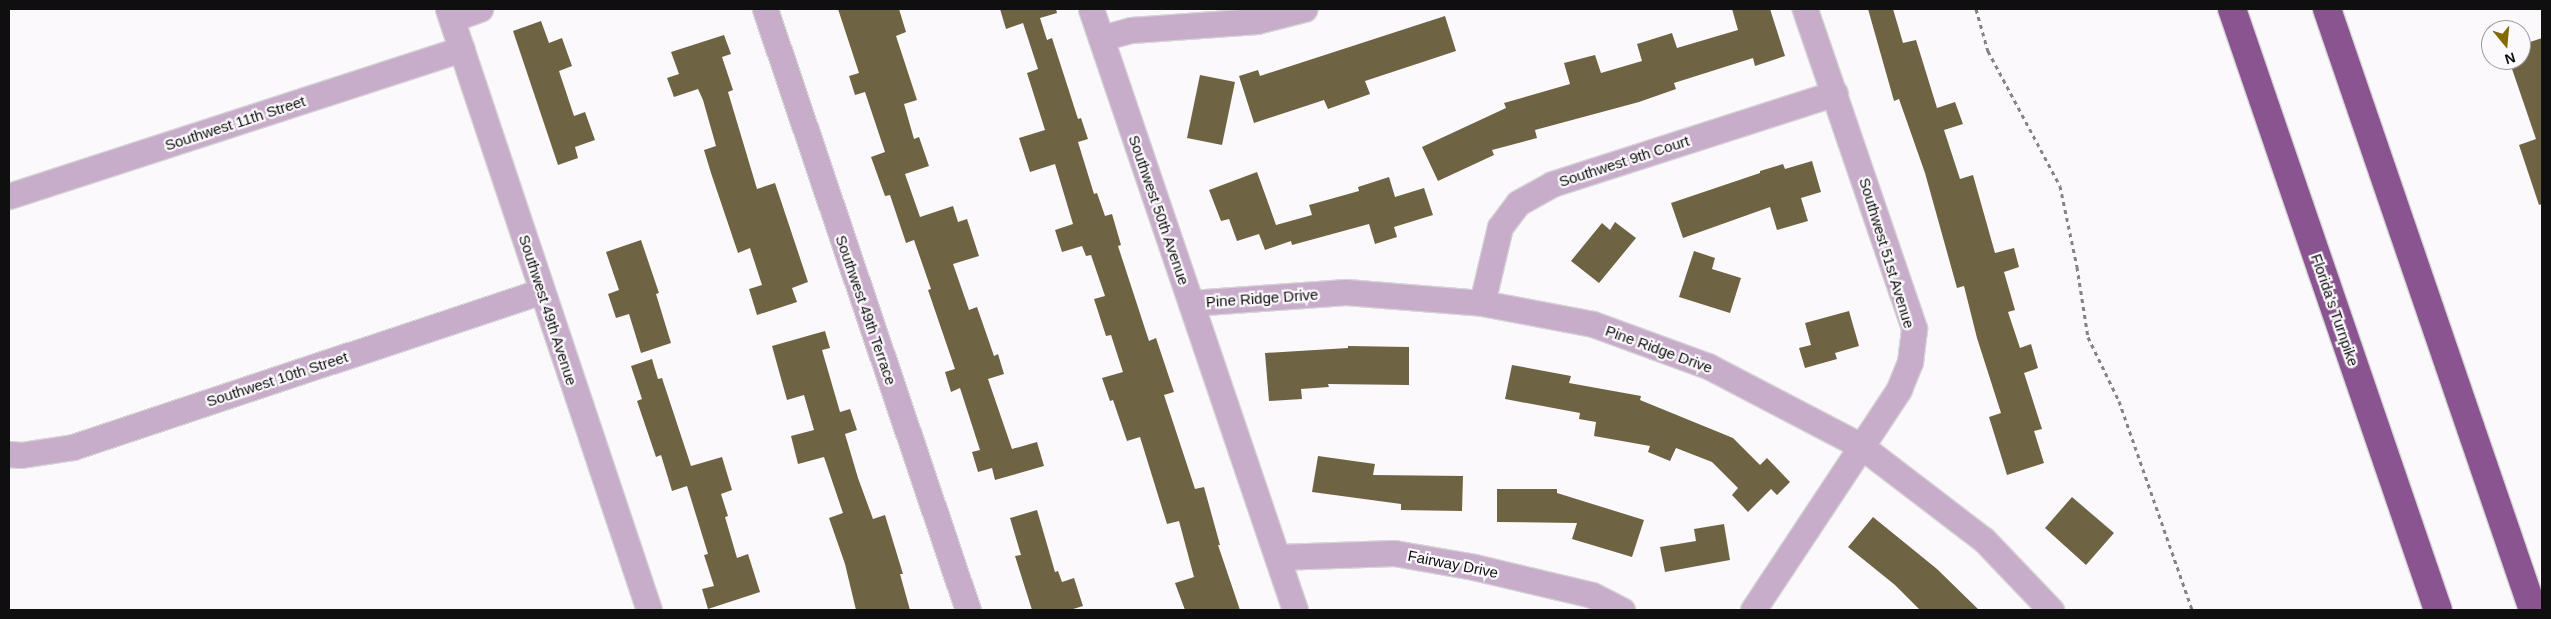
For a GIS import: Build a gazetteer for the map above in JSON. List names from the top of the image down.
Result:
{
  "streets": {
    "highway": ["Florida's Turnpike"],
    "street": [
      "Southwest 11th Street",
      "Southwest 9th Court",
      "Southwest 50th Avenue",
      "Southwest 51st Avenue",
      "Pine Ridge Drive",
      "Southwest 49th Avenue",
      "Southwest 49th Terrace",
      "Southwest 10th Street",
      "Fairway Drive"
    ]
  },
  "crossings": [
    ["Southwest 11th Street", "Southwest 49th Avenue"],
    ["Southwest 9th Court", "Southwest 51st Avenue"],
    ["Southwest 9th Court", "Pine Ridge Drive"],
    ["Southwest 50th Avenue", "Pine Ridge Drive"],
    ["Southwest 50th Avenue", "Fairway Drive"],
    ["Southwest 51st Avenue", "Pine Ridge Drive"],
    ["Southwest 49th Avenue", "Southwest 10th Street"]
  ],
  "north": "bottom"
}
